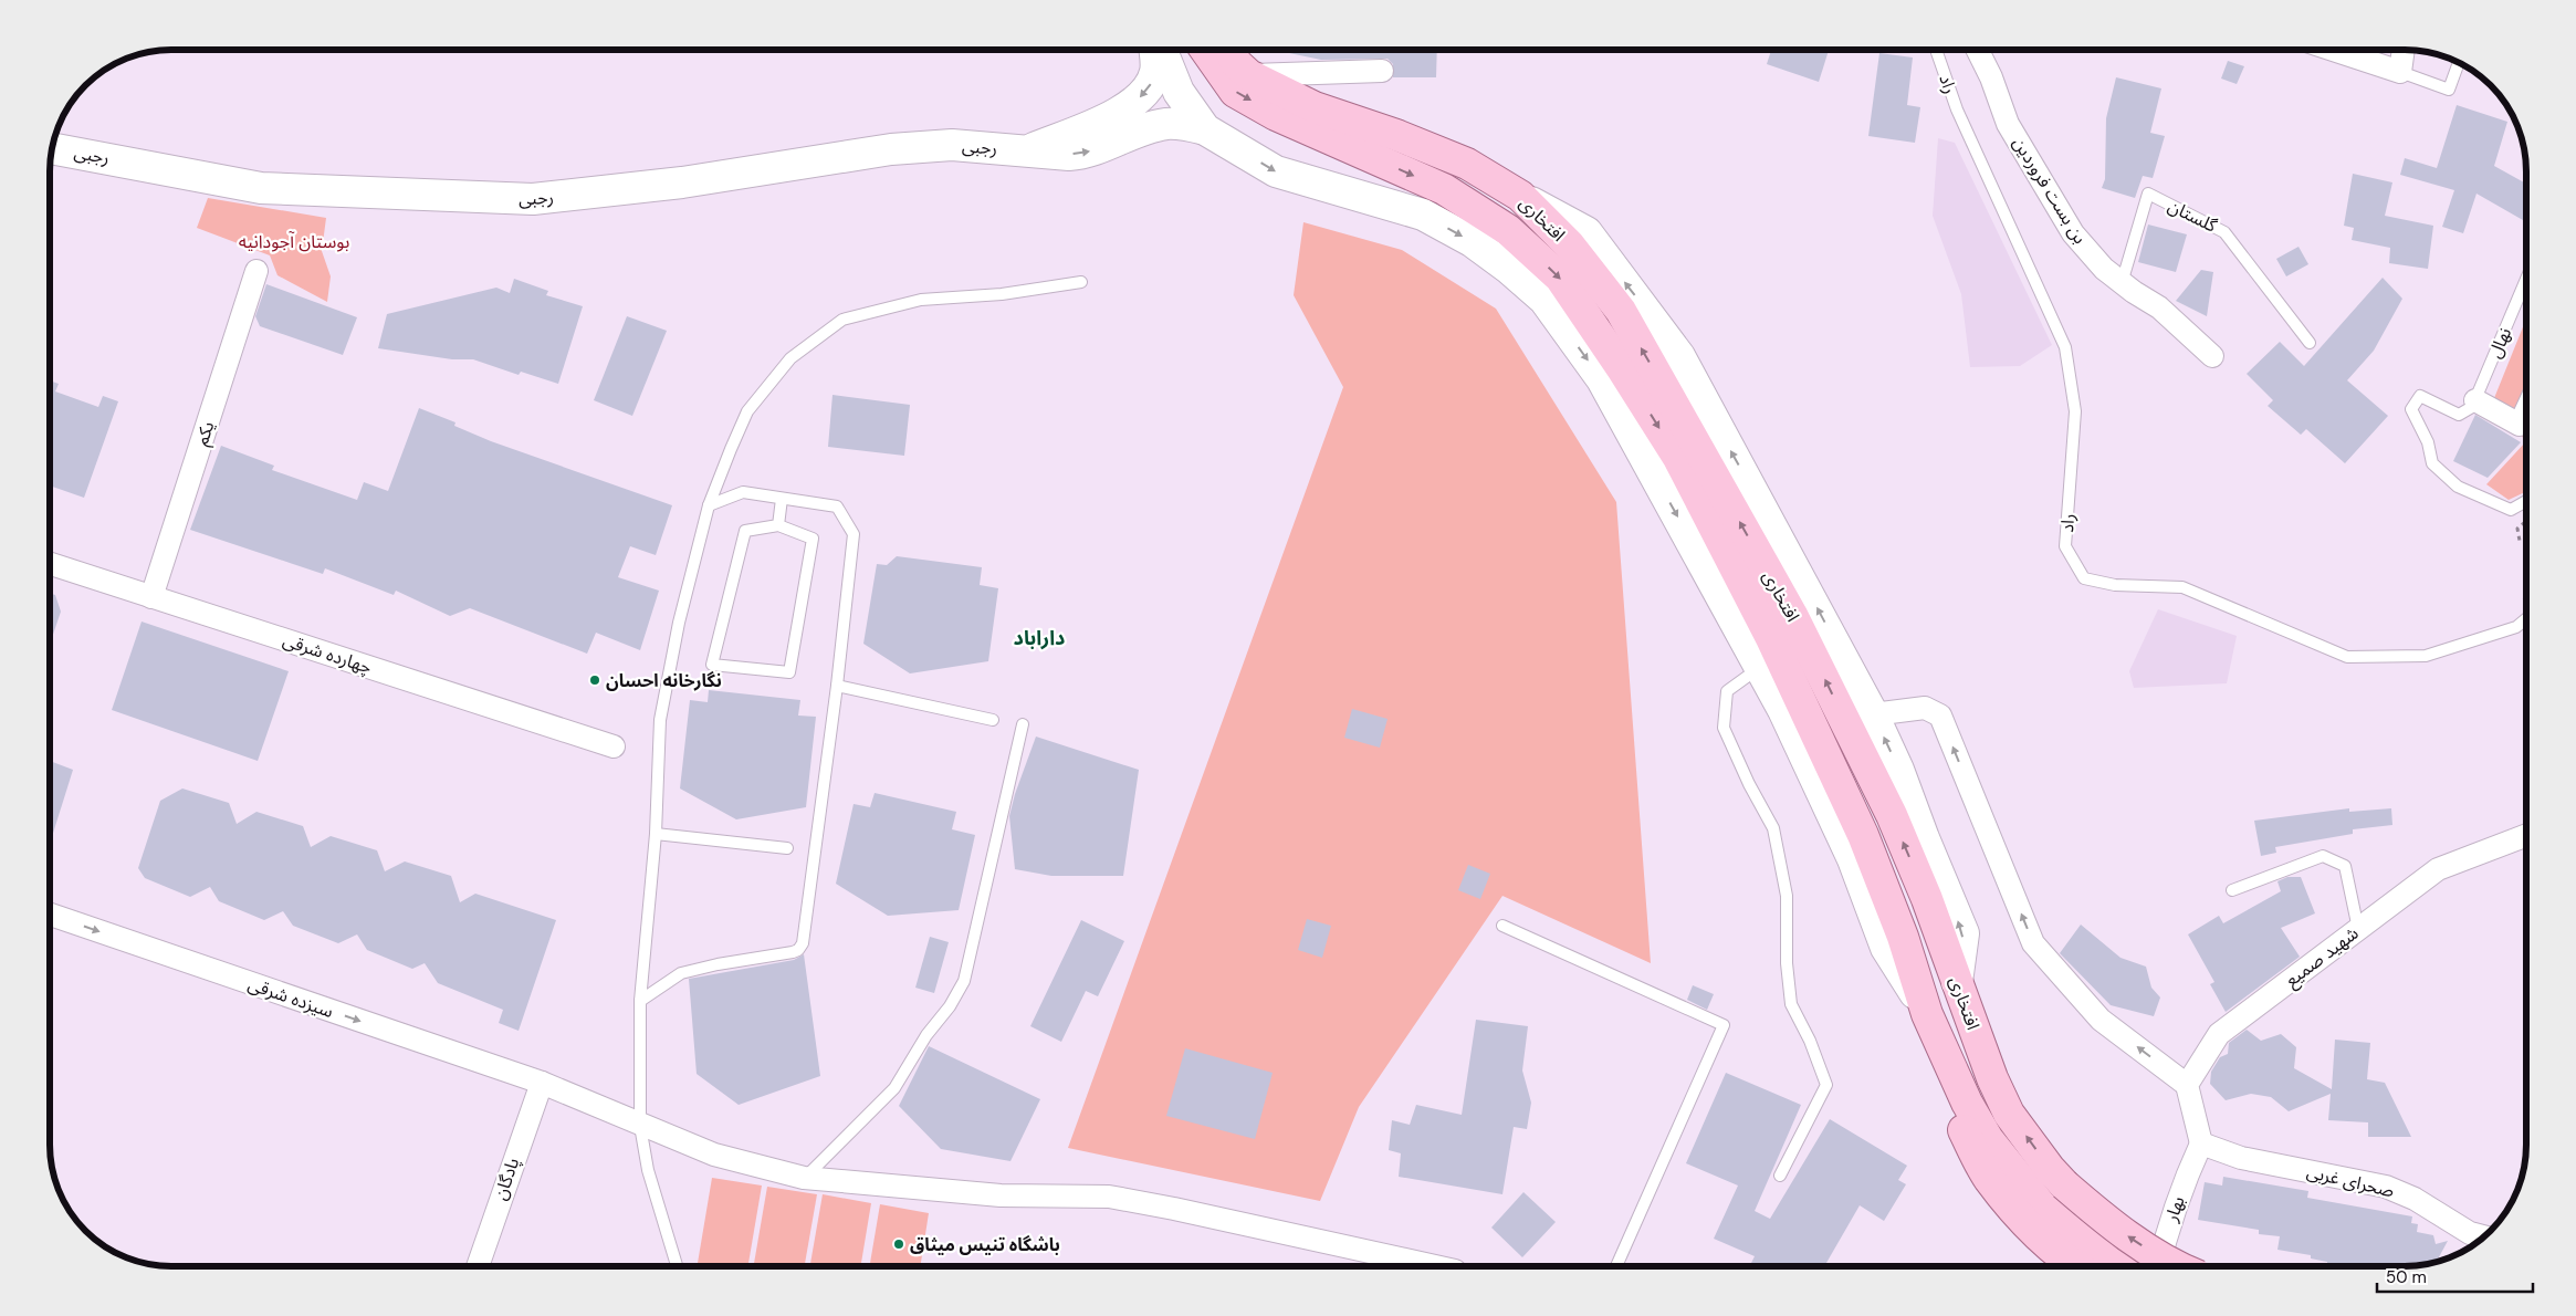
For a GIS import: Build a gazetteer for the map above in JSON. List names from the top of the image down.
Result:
{
  "streets": {
    "main road": ["رجبی", "افتخاری"],
    "street": [
      "بن بست فروردین",
      "یکم",
      "چهارده شرقی",
      "شهید صمیع",
      "سیزده شرقی",
      "پادگان",
      "صحرای غربی",
      "بهار"
    ],
    "lane": ["راد", "گلستان", "نهال"]
  },
  "crossings": [
    ["بن بست فروردین", "گلستان"],
    ["یکم", "چهارده شرقی"],
    ["سیزده شرقی", "پادگان"],
    ["صحرای غربی", "بهار"]
  ],
  "one_way": ["سیزده شرقی"],
  "districts": ["داراباد"],
  "parks": ["بوستان آجودانیه"],
  "places": ["نگارخانه احسان", "باشگاه تنيس ميثاق"],
  "scale_bar": "50 m"
}
